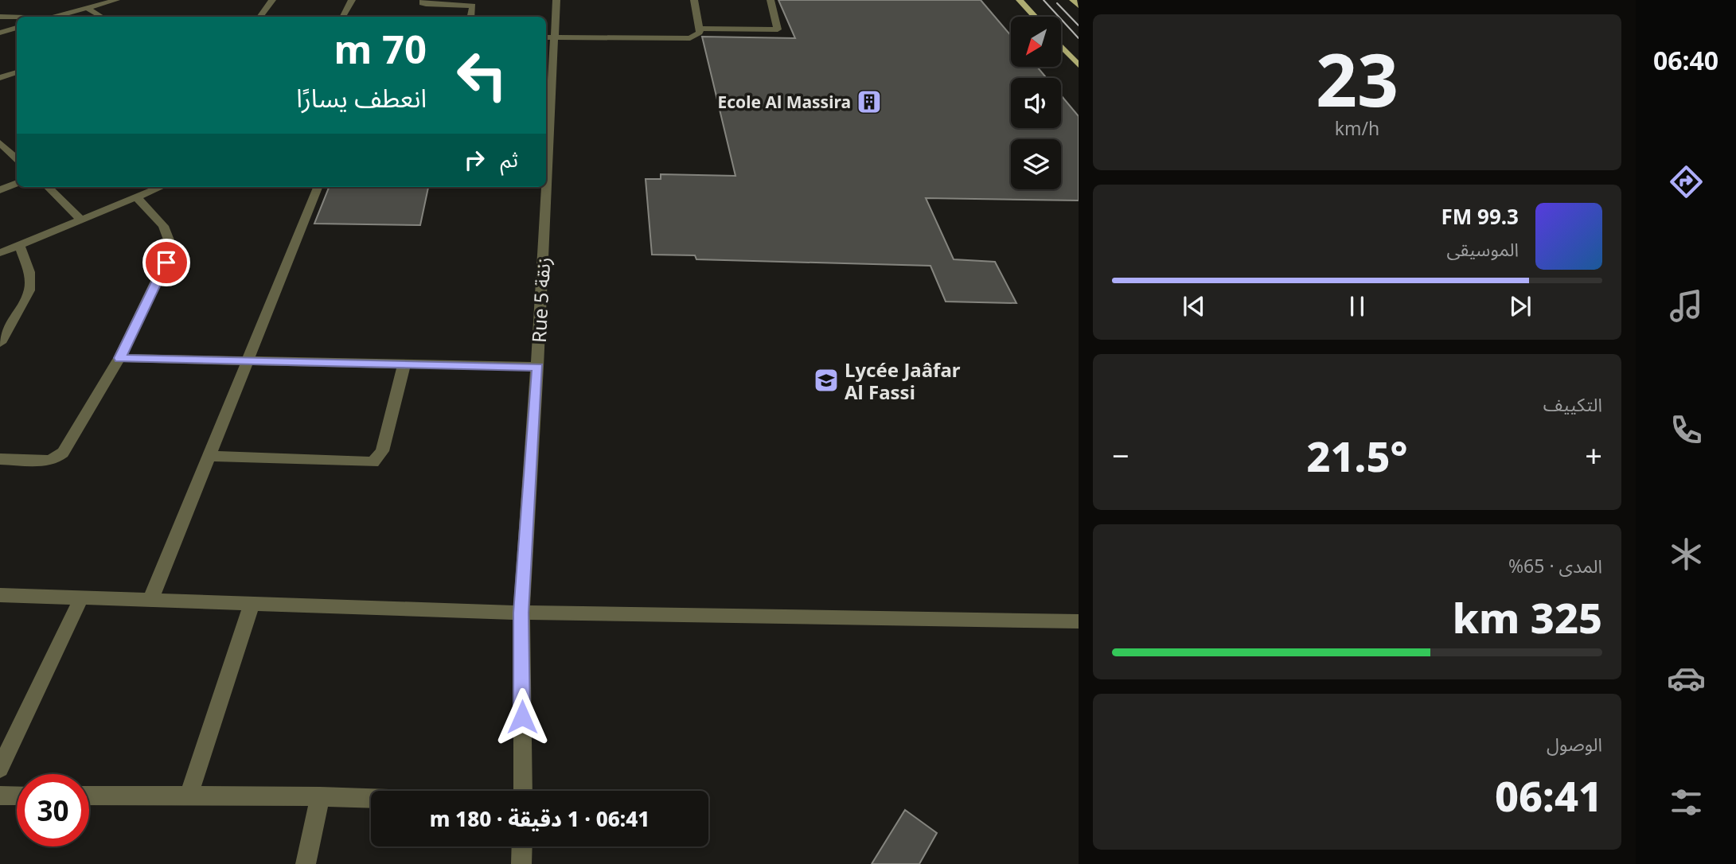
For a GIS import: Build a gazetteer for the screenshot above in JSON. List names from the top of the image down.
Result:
{
  "streets": {
    "street": ["Rue 5 زنقة"]
  },
  "places": {
    "building": ["Ecole Al Massira"],
    "school or university": ["Lycée Jaâfar Al Fassi"]
  },
  "north": "bottom left",
  "page": {
    "tabs": "06:40",
    "tile": [
      ["23", "km/h"],
      "التكييف",
      ["المدى · 65%", "325 km"],
      ["الوصول", "06:41"]
    ],
    "turn": ["70 m", "انعطف يسارًا"],
    "then": "ثم",
    "song": ["99.3 FM", "الموسيقى"],
    "heat": ["−", "21.5°", "+"],
    "limit": "30",
    "trip": "06:41 · 1 دقيقة · 180 m"
  }
}
